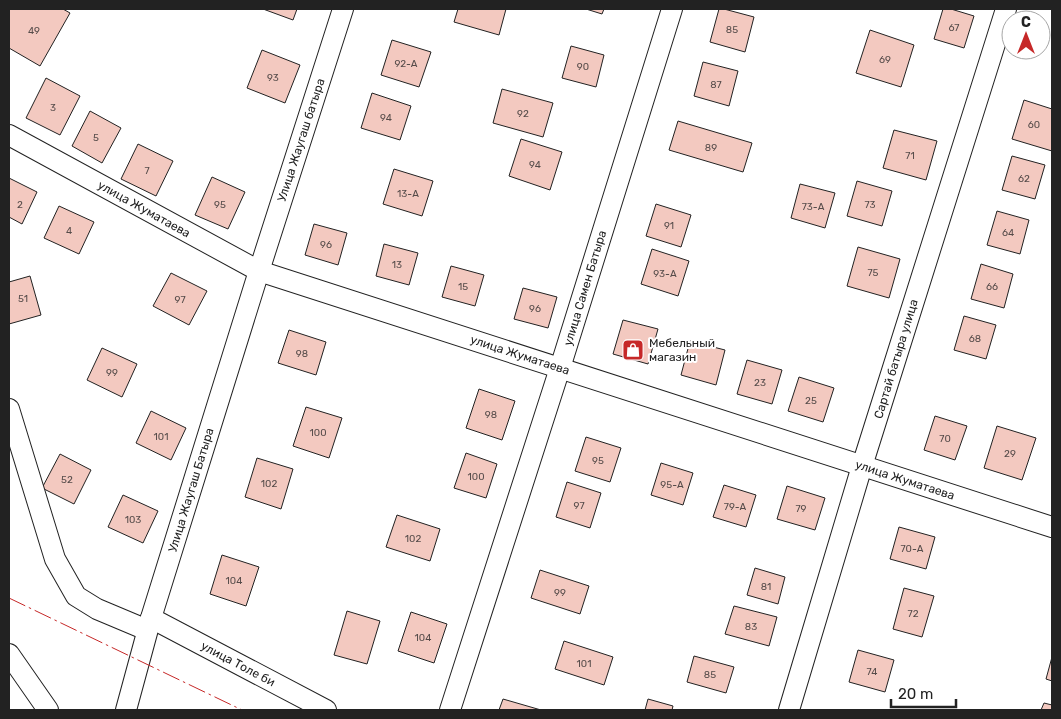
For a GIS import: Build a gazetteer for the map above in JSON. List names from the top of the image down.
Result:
{
  "streets": {
    "street": [
      "Улица Жаугаш батыра",
      "улица Жуматаева",
      "улица Самен Батыра",
      "Сартай батыра улица",
      "Улица Жаугаш Батыра",
      "улица Толе би"
    ]
  },
  "crossings": [
    ["Улица Жаугаш батыра", "улица Жуматаева"],
    ["Улица Жаугаш батыра", "Улица Жаугаш Батыра"],
    ["улица Жуматаева", "улица Самен Батыра"],
    ["улица Жуматаева", "Сартай батыра улица"],
    ["улица Жуматаева", "Улица Жаугаш Батыра"],
    ["Улица Жаугаш Батыра", "улица Толе би"]
  ],
  "places": {
    "shop": ["Мебельный магазин"]
  },
  "house_numbers": [
    "67",
    "85",
    "49",
    "69",
    "92-А",
    "90",
    "93",
    "87",
    "3",
    "92",
    "94",
    "60",
    "5",
    "89",
    "71",
    "94",
    "7",
    "62",
    "13-А",
    "2",
    "95",
    "73",
    "73-А",
    "91",
    "4",
    "64",
    "96",
    "13",
    "75",
    "93-А",
    "15",
    "66",
    "51",
    "97",
    "96",
    "68",
    "98",
    "99",
    "23",
    "25",
    "98",
    "100",
    "101",
    "70",
    "29",
    "95",
    "100",
    "52",
    "102",
    "95-А",
    "97",
    "79-А",
    "79",
    "103",
    "102",
    "70-А",
    "104",
    "81",
    "99",
    "72",
    "83",
    "104",
    "101",
    "74",
    "85"
  ],
  "scale_bar": "20 m",
  "north": "top"
}
